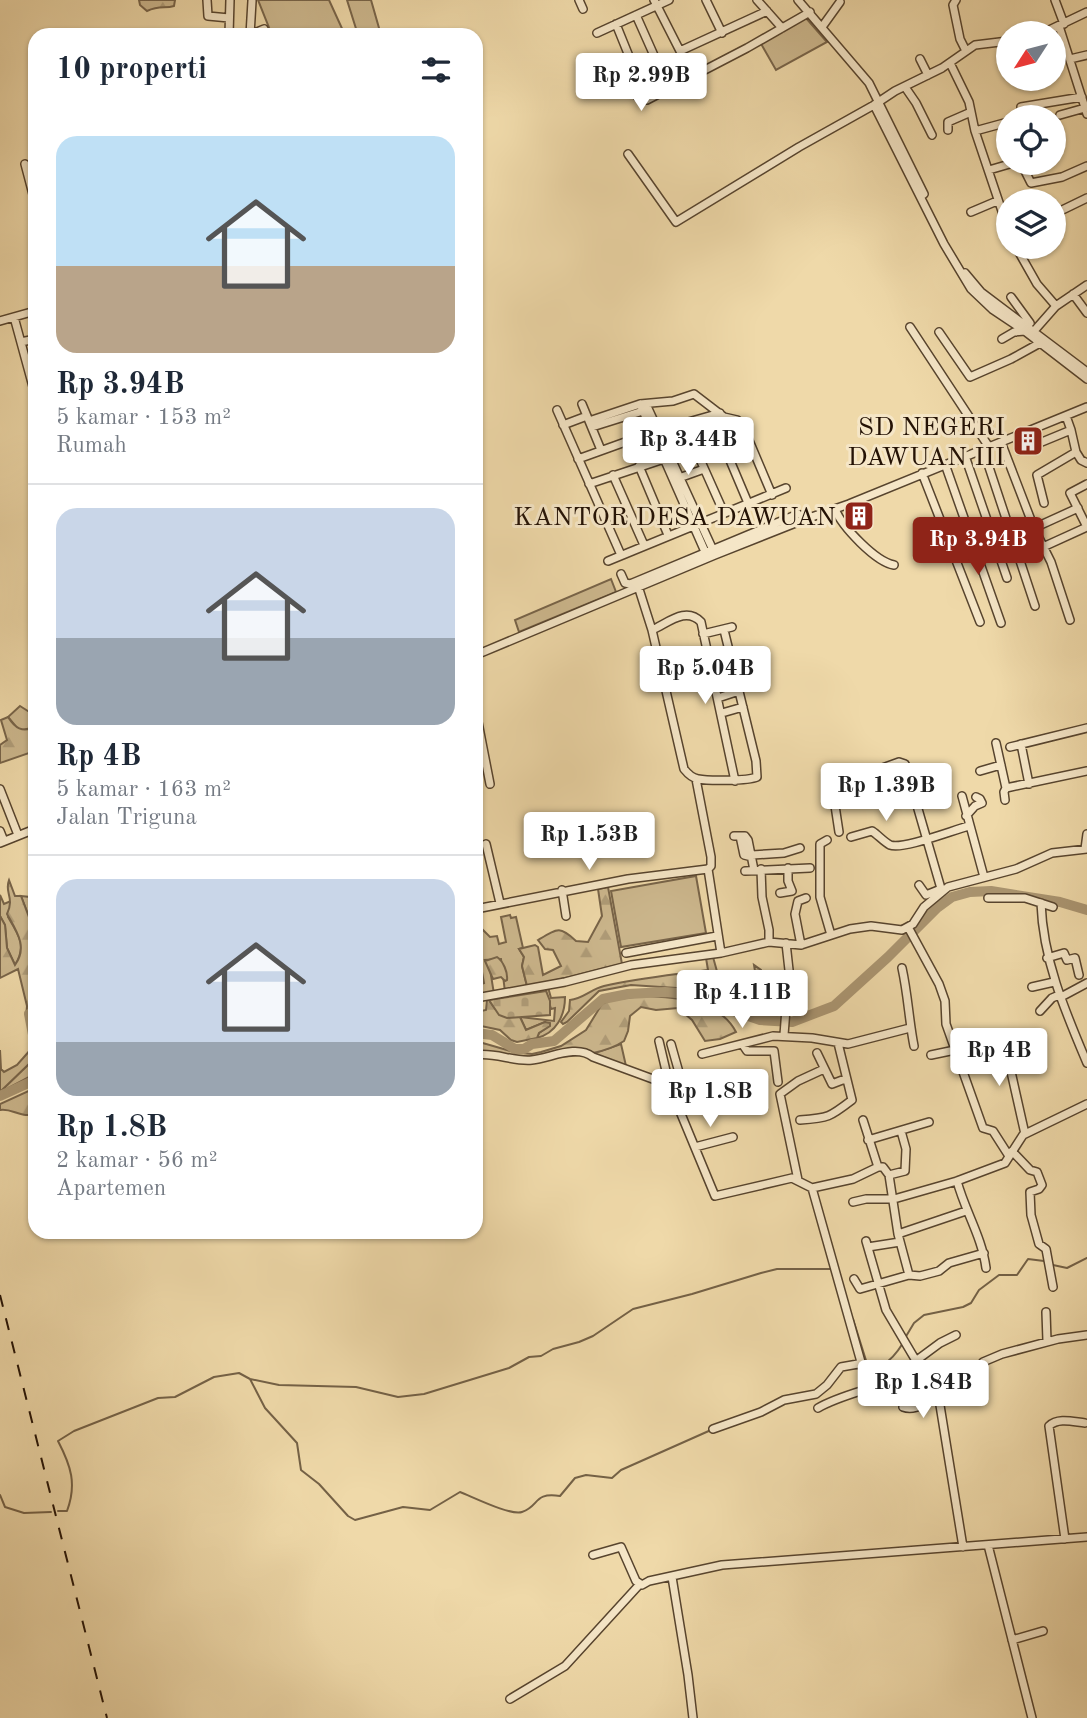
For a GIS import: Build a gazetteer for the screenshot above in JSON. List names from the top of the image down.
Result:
{
  "places": {
    "building": ["SD NEGERI DAWUAN III", "KANTOR DESA DAWUAN"]
  },
  "north": "bottom left",
  "page": {
    "heading": "10 properti",
    "price": [
      "Rp 2.99B",
      "Rp 3.44B",
      "Rp 3.94B",
      "Rp 5.04B",
      "Rp 1.39B",
      "Rp 1.53B",
      "Rp 4.11B",
      "Rp 4B",
      "Rp 1.8B",
      "Rp 1.84B"
    ],
    "list": [
      {
        "name": "Rp 3.94B",
        "note": "5 kamar · 153 m² · Rumah"
      },
      {
        "name": "Rp 4B",
        "note": "5 kamar · 163 m² · Jalan Triguna"
      },
      {
        "name": "Rp 1.8B",
        "note": "2 kamar · 56 m² · Apartemen"
      }
    ]
  }
}
